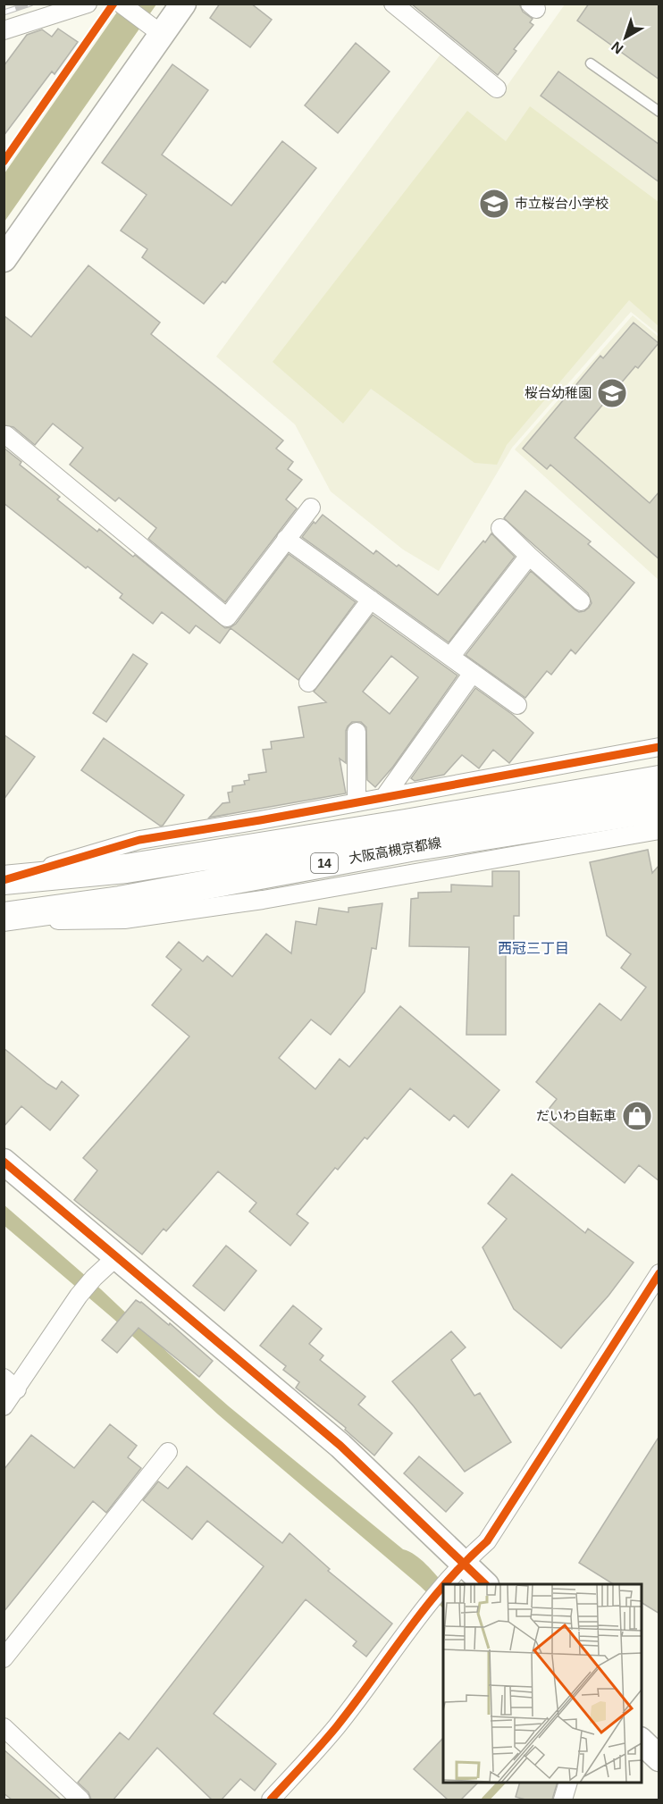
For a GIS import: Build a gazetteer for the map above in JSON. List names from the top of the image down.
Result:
{
  "streets": {
    "main road": ["大阪高槻京都線", "14"]
  },
  "districts": ["西冠三丁目"],
  "places": {
    "school or university": ["市立桜台小学校", "桜台幼稚園"],
    "shop": ["だいわ自転車"]
  },
  "north": "bottom left"
}
